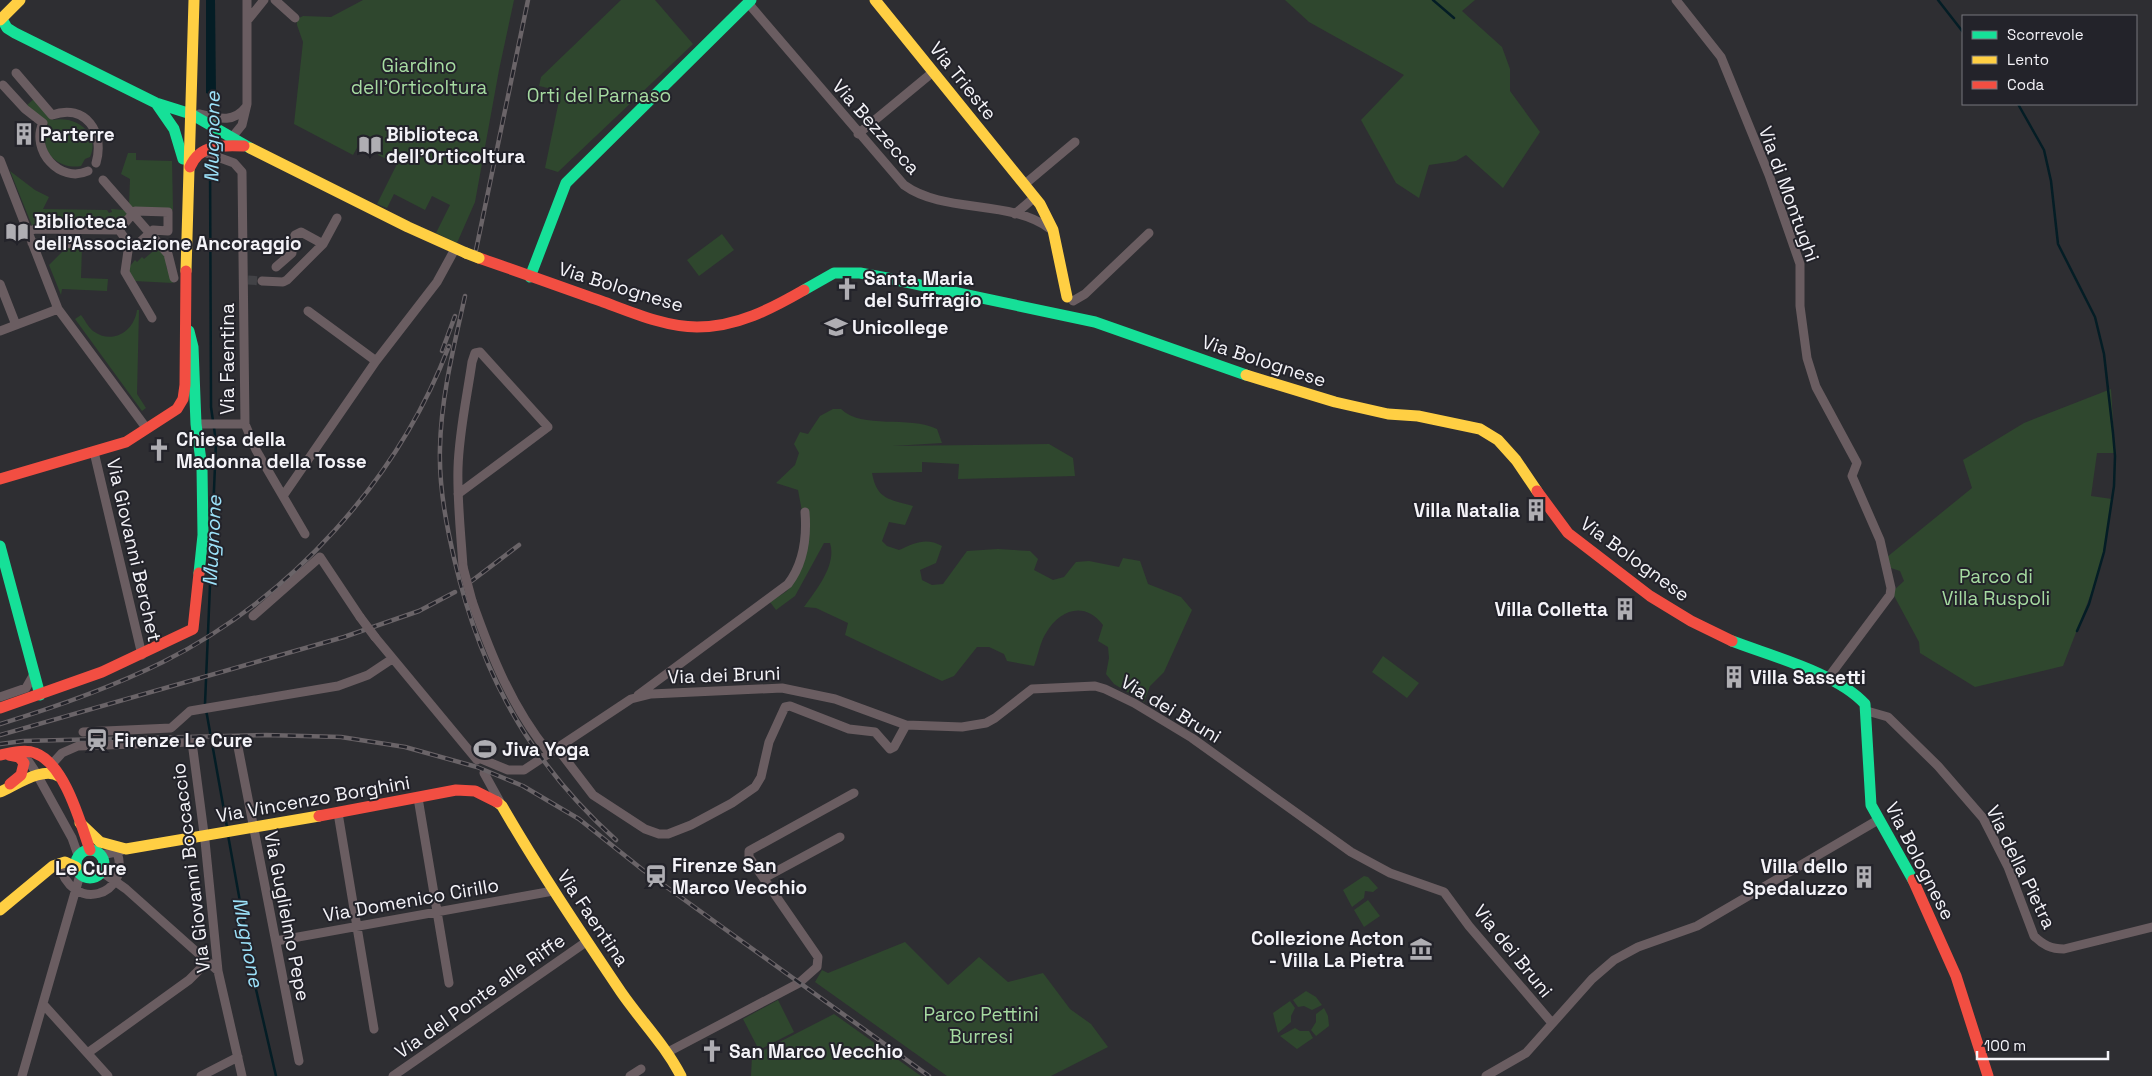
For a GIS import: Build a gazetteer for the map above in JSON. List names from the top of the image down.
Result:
{
  "streets": {
    "main road": [
      "Via Trieste",
      "Via Bolognese",
      "Via Faentina",
      "Via Vincenzo Borghini"
    ],
    "street": [
      "Via Bezzecca",
      "Via di Montughi",
      "Via Giovanni Berchet",
      "Via dei Bruni",
      "Via della Pietra",
      "Via Giovanni Boccaccio",
      "Via Domenico Cirillo",
      "Via Guglielmo Pepe",
      "Via del Ponte alle Riffe"
    ]
  },
  "crossings": [
    ["Via Trieste", "Via Bezzecca"],
    ["Via Trieste", "Via Bolognese"],
    ["Via di Montughi", "Via Bolognese"],
    ["Via Bolognese", "Via della Pietra"],
    ["Via Faentina", "Via Vincenzo Borghini"],
    ["Via Faentina", "Via Domenico Cirillo"],
    ["Via Faentina", "Via del Ponte alle Riffe"],
    ["Via Vincenzo Borghini", "Via Giovanni Boccaccio"],
    ["Via Vincenzo Borghini", "Via Guglielmo Pepe"],
    ["Via Domenico Cirillo", "Via Guglielmo Pepe"]
  ],
  "districts": ["Le Cure"],
  "water": ["Mugnone"],
  "parks": [
    "Giardino dell'Orticoltura",
    "Orti del Parnaso",
    "Parco di Villa Ruspoli",
    "Parco Pettini Burresi"
  ],
  "places": {
    "building": [
      "Parterre",
      "Villa Natalia",
      "Villa Colletta",
      "Villa Sassetti",
      "Villa dello Spedaluzzo"
    ],
    "library": ["Biblioteca dell'Orticoltura", "Biblioteca dell'Associazione Ancoraggio"],
    "church": ["Santa Maria del Suffragio", "Chiesa della Madonna della Tosse", "San Marco Vecchio"],
    "school or university": ["Unicollege"],
    "station": ["Firenze Le Cure", "Firenze San Marco Vecchio"],
    "sports": ["Jiva Yoga"],
    "museum": ["Collezione Acton - Villa La Pietra"]
  },
  "legend": ["Scorrevole", "Lento", "Coda"],
  "scale_bar": "100 m"
}
